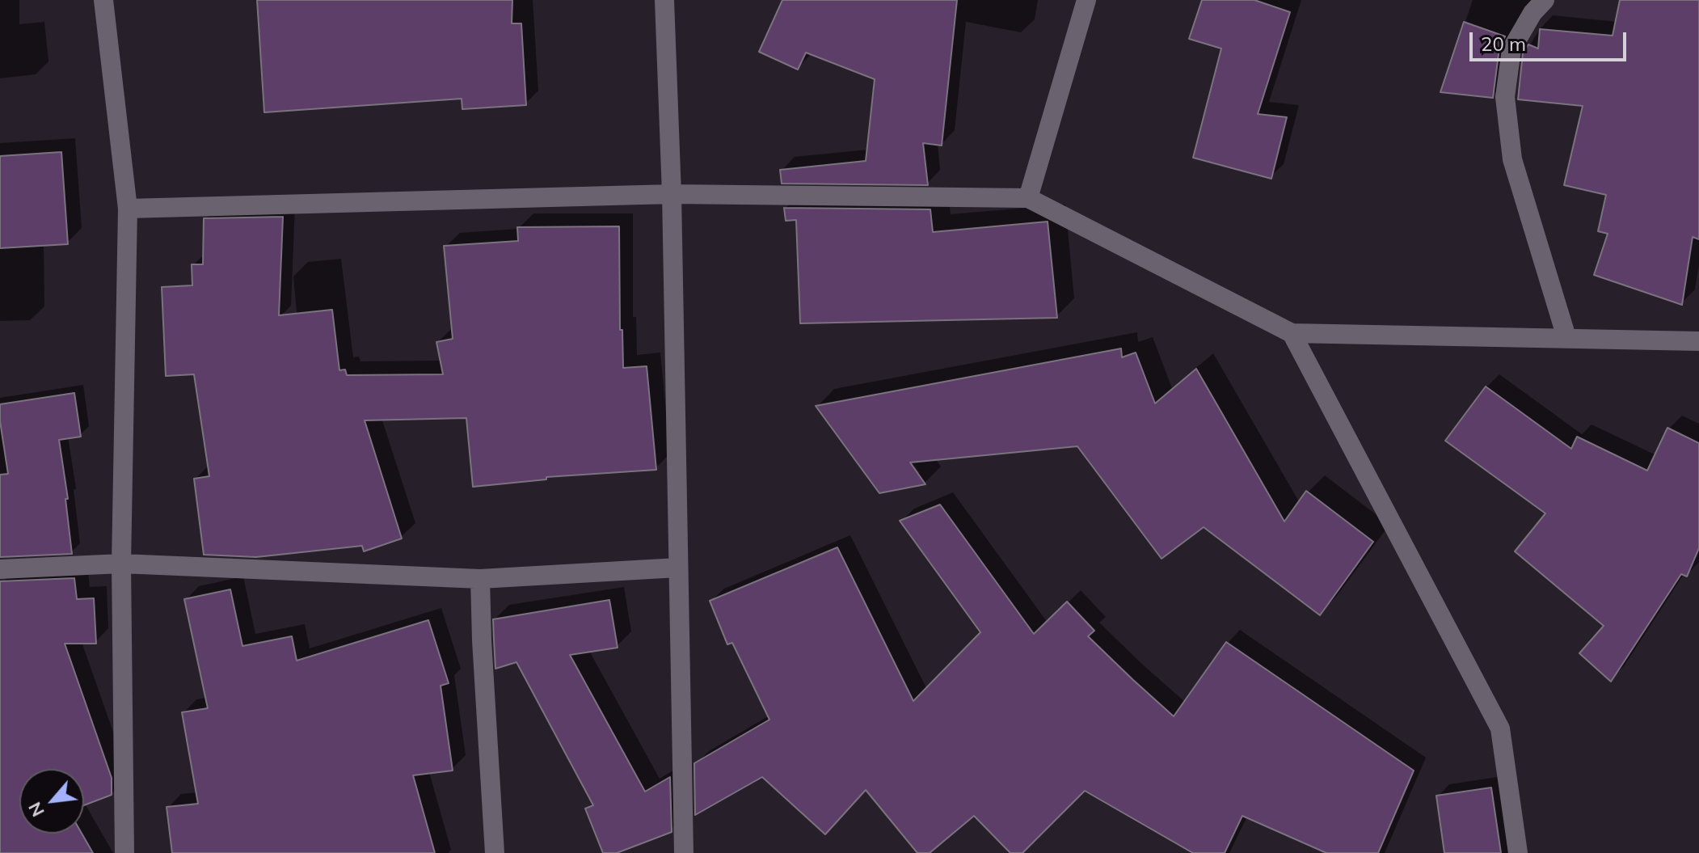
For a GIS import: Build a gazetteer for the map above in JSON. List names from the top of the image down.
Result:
{
  "scale_bar": "20 m",
  "north": "bottom left"
}
